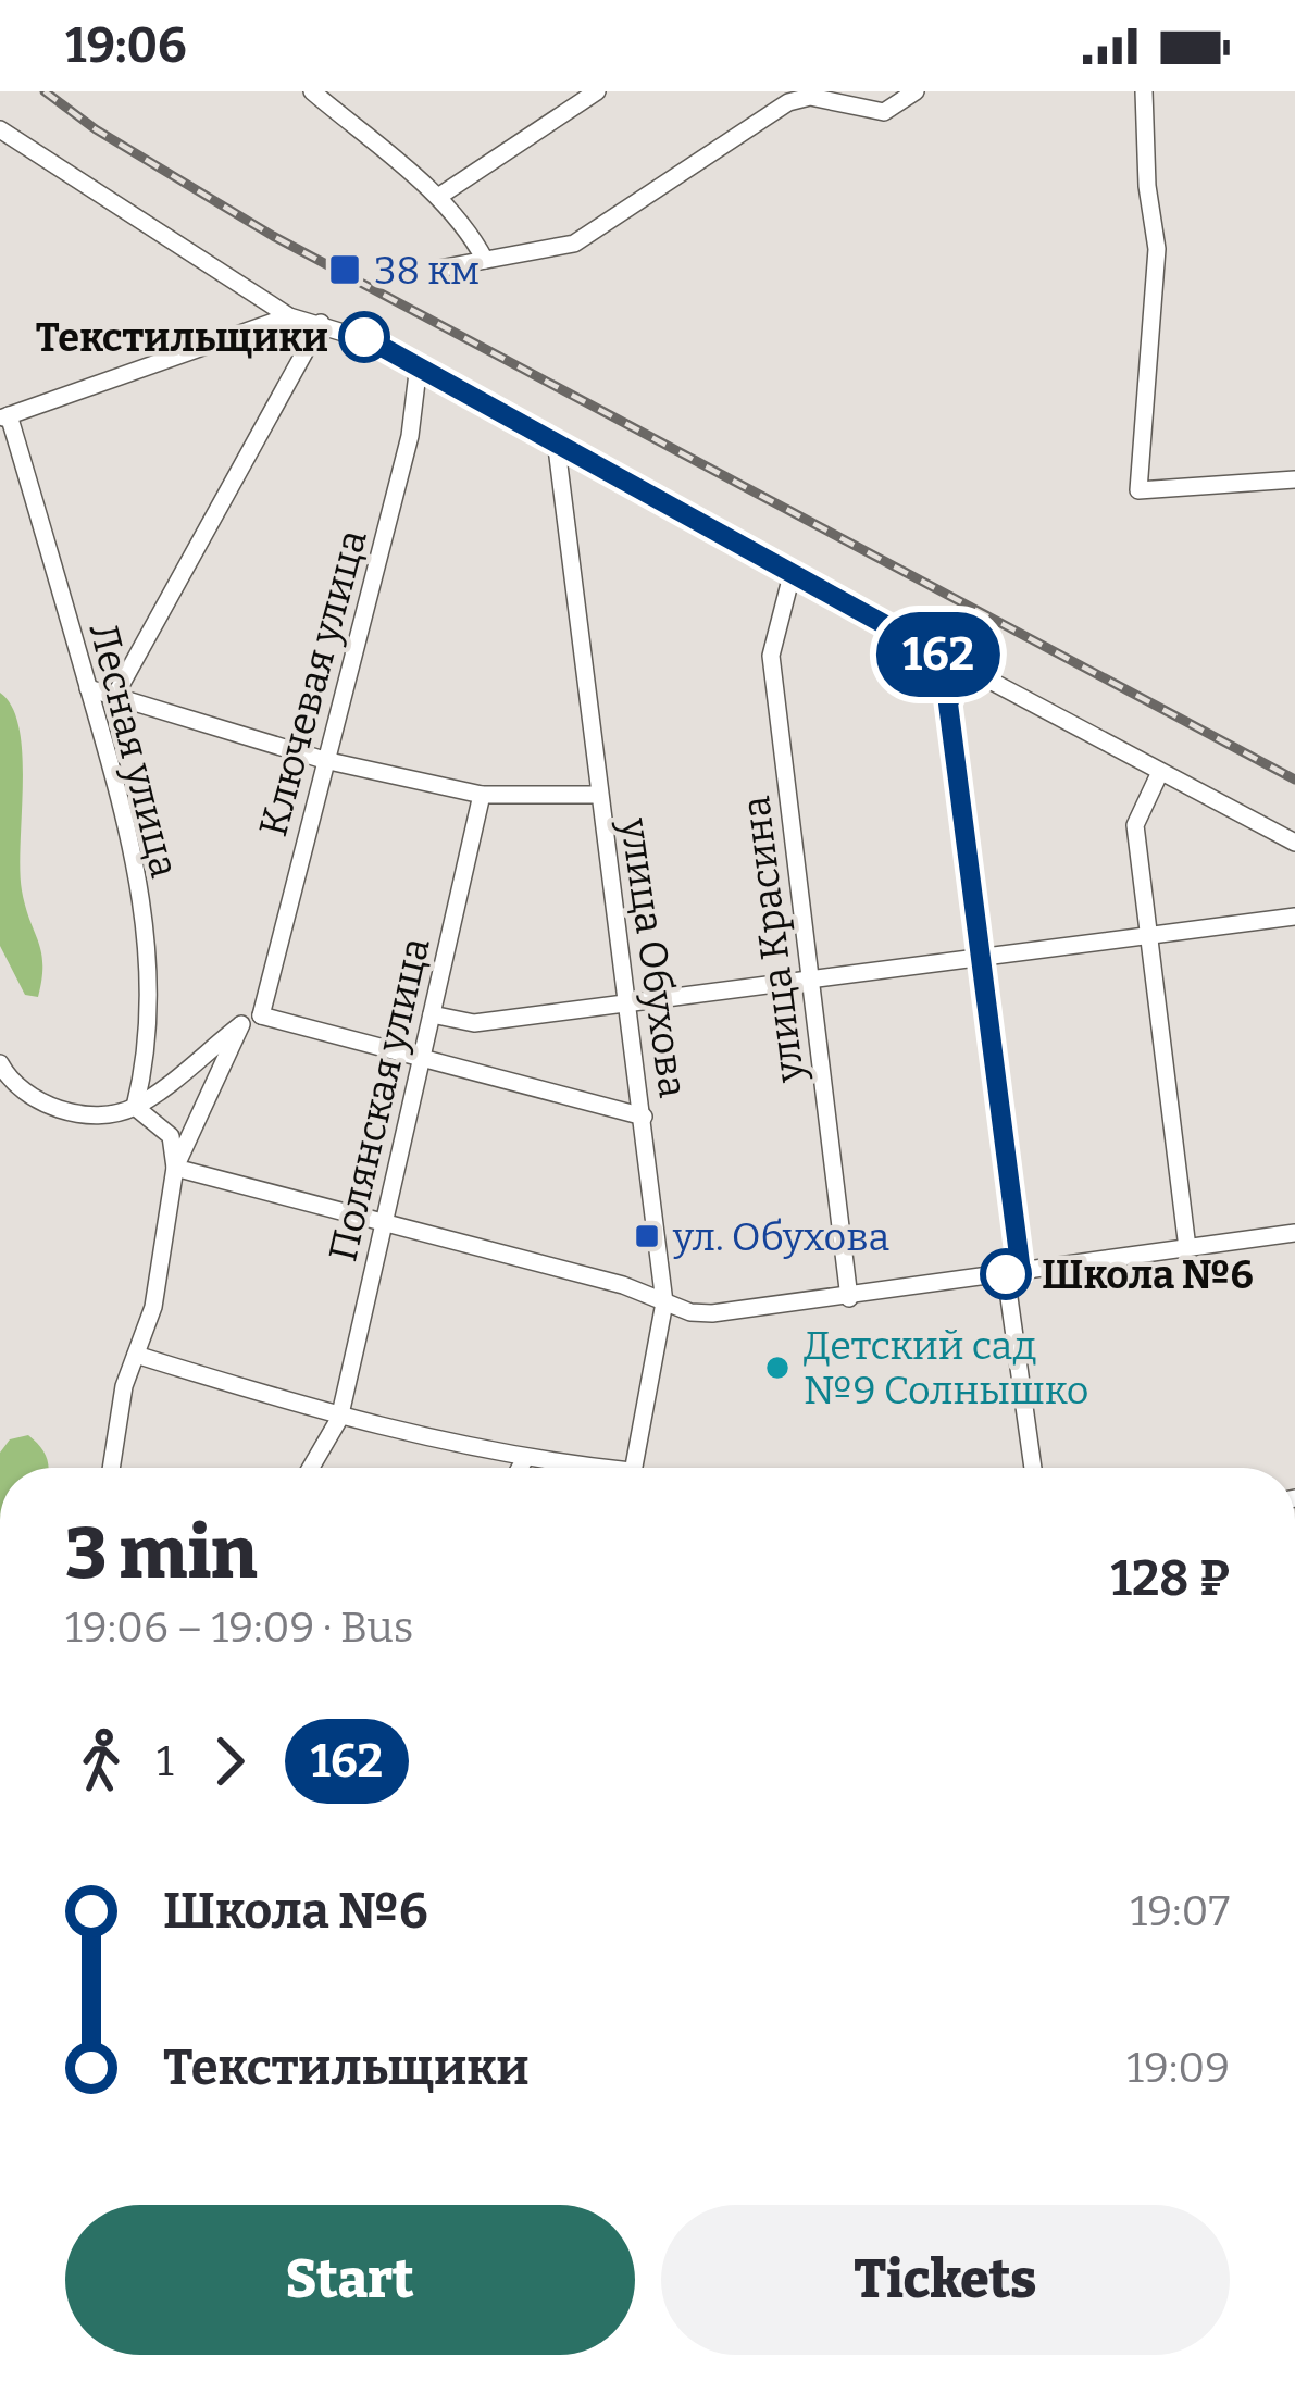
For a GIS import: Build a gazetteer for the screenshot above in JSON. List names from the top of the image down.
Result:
{
  "streets": {
    "street": [
      "Ключевая улица",
      "Лесная улица",
      "улица Красина",
      "улица Обухова",
      "Полянская улица"
    ]
  },
  "places": {
    "transit": ["38 км", "ул. Обухова"],
    "other": ["Текстильщики", "Школа №6", "Детский сад №9 Солнышко"]
  },
  "lines": ["bus line 162"],
  "page": {
    "status": "19:06",
    "on_map": "162",
    "heading": ["3 min", "19:06 – 19:09 · Bus", "128 ₽"],
    "legs": ["1", "162"],
    "list": [
      {
        "name": "Школа №6",
        "value": "19:07"
      },
      {
        "name": "Текстильщики",
        "value": "19:09"
      }
    ],
    "buttons": ["Start", "Tickets"]
  }
}
